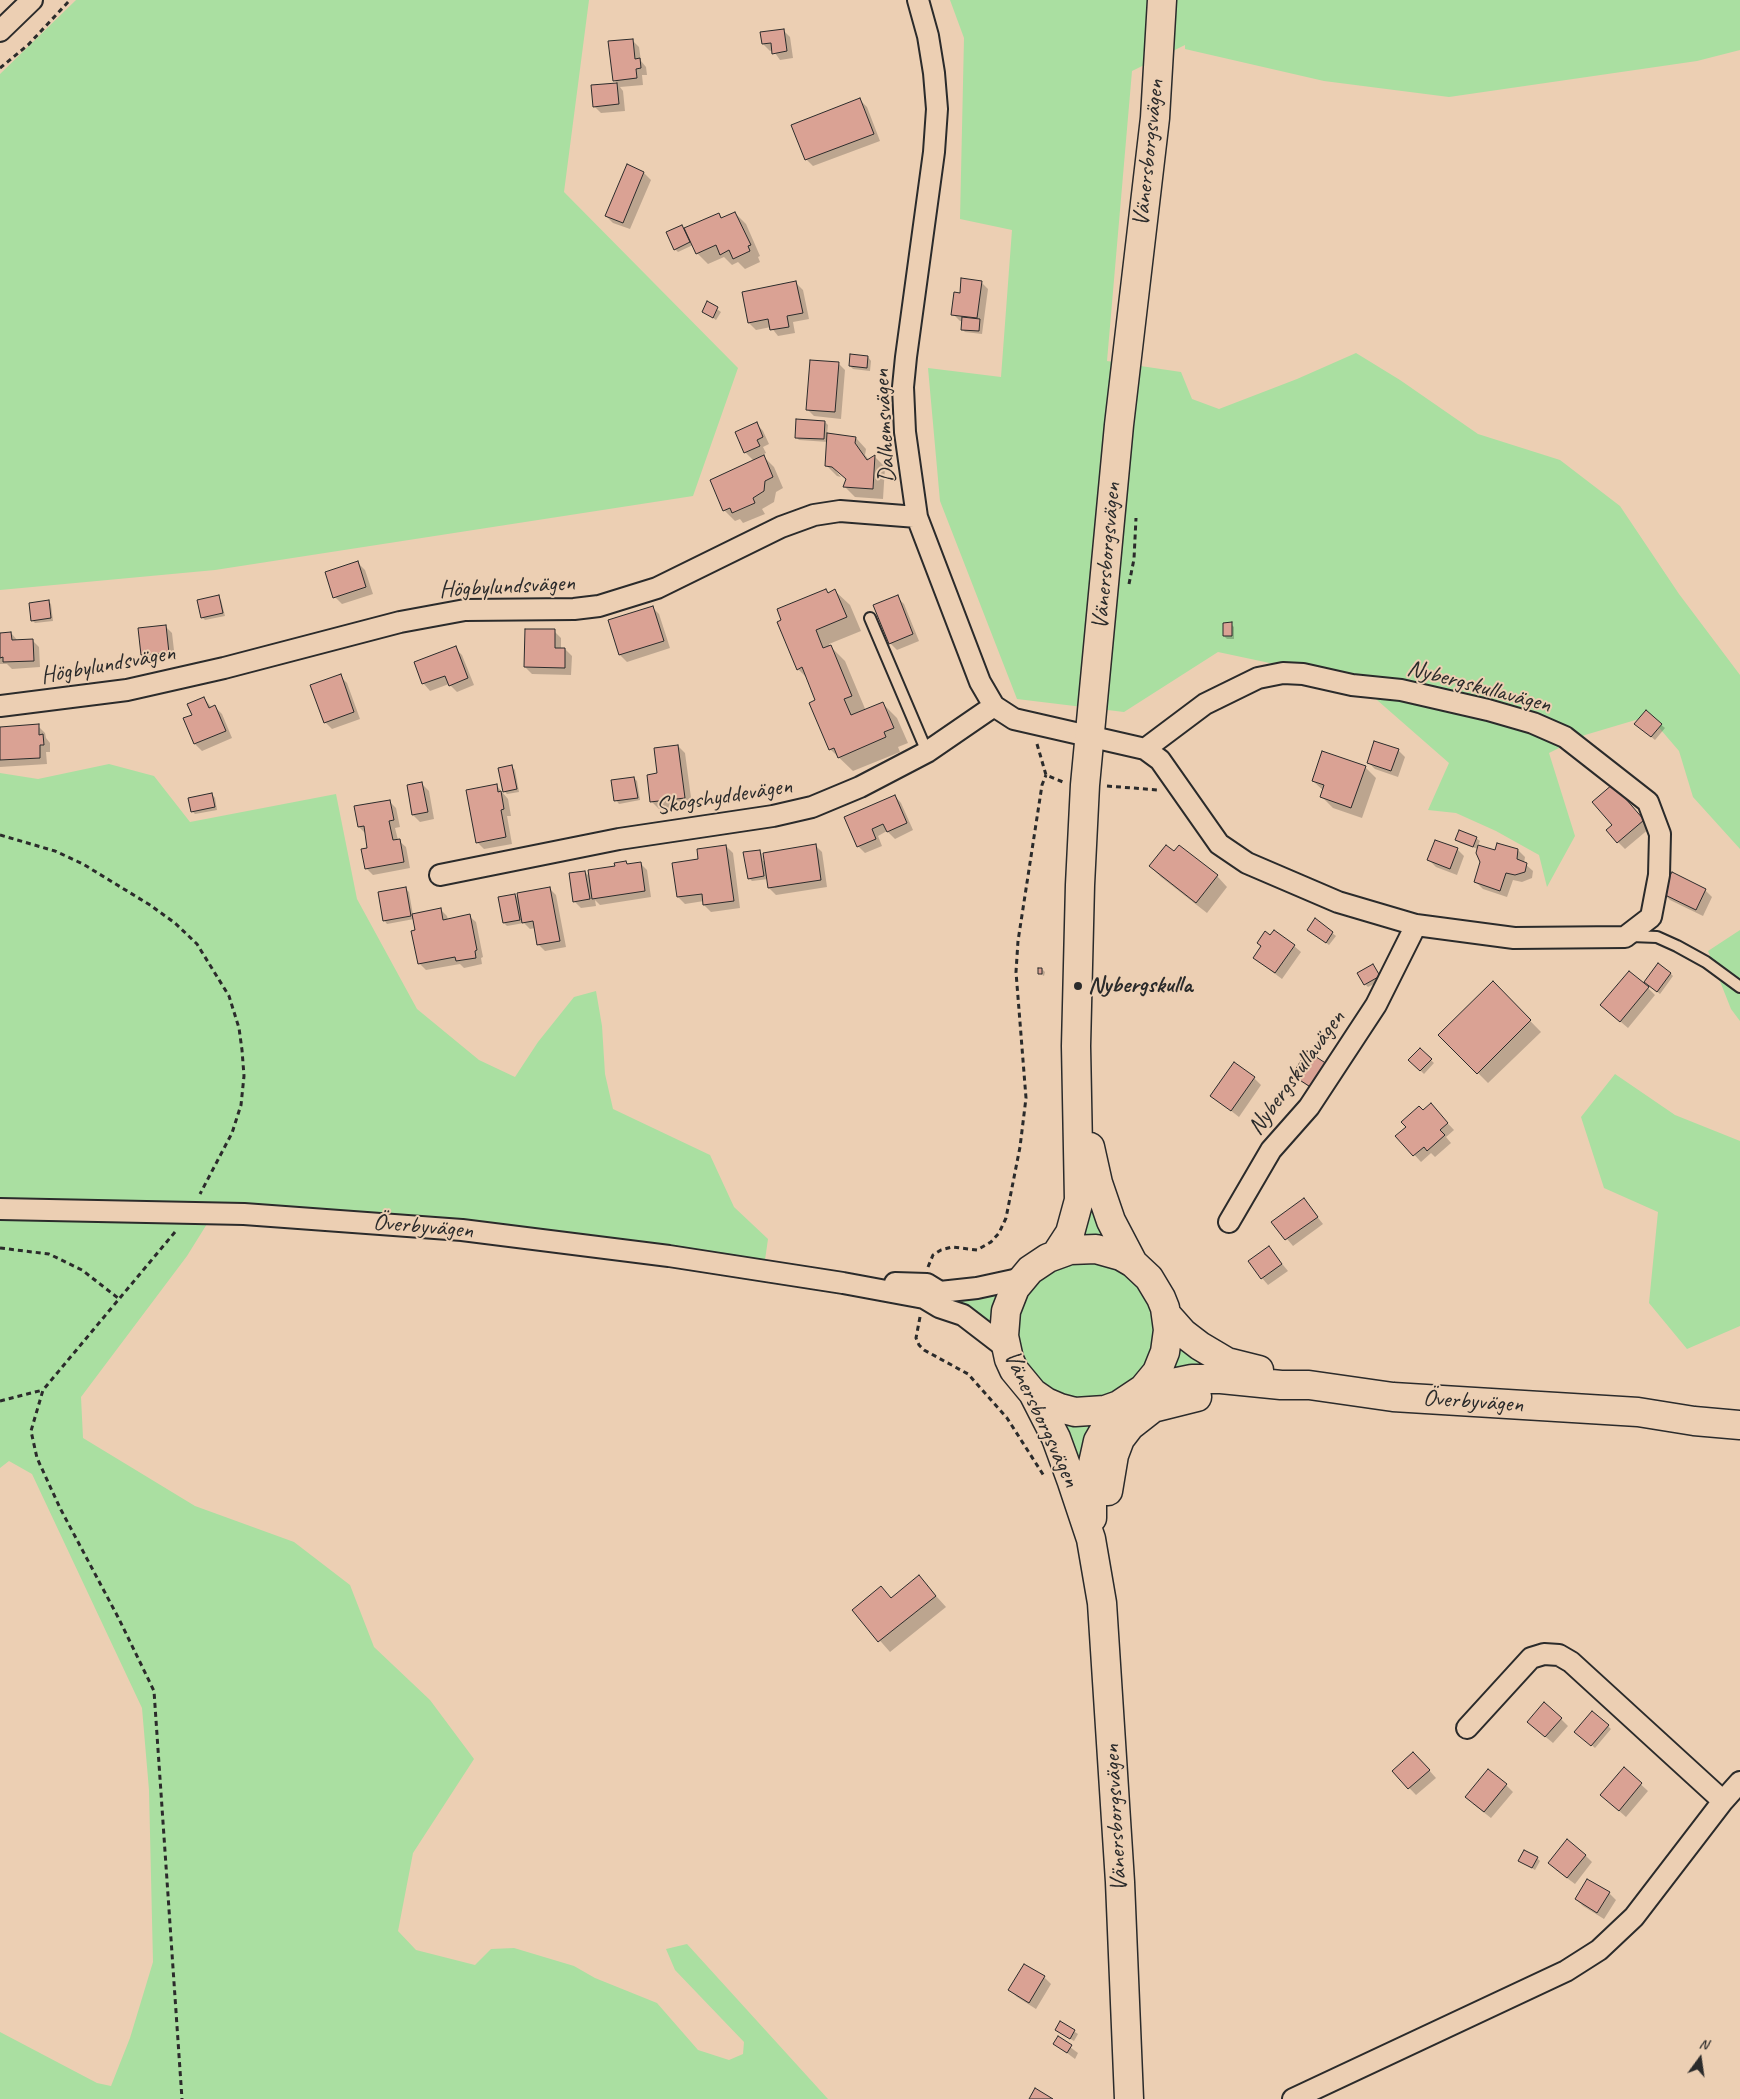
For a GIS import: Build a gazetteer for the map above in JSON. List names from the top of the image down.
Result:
{
  "streets": {
    "main road": ["Vänersborgsvägen", "Överbyvägen"],
    "street": [
      "Dalhemsvägen",
      "Högbylundsvägen",
      "Nybergskullavägen",
      "Skogshyddevägen"
    ]
  },
  "crossings": [
    ["Vänersborgsvägen", "Dalhemsvägen"],
    ["Vänersborgsvägen", "Överbyvägen"],
    ["Dalhemsvägen", "Högbylundsvägen"],
    ["Dalhemsvägen", "Skogshyddevägen"]
  ],
  "places": ["Nybergskulla"],
  "north": "top"
}
